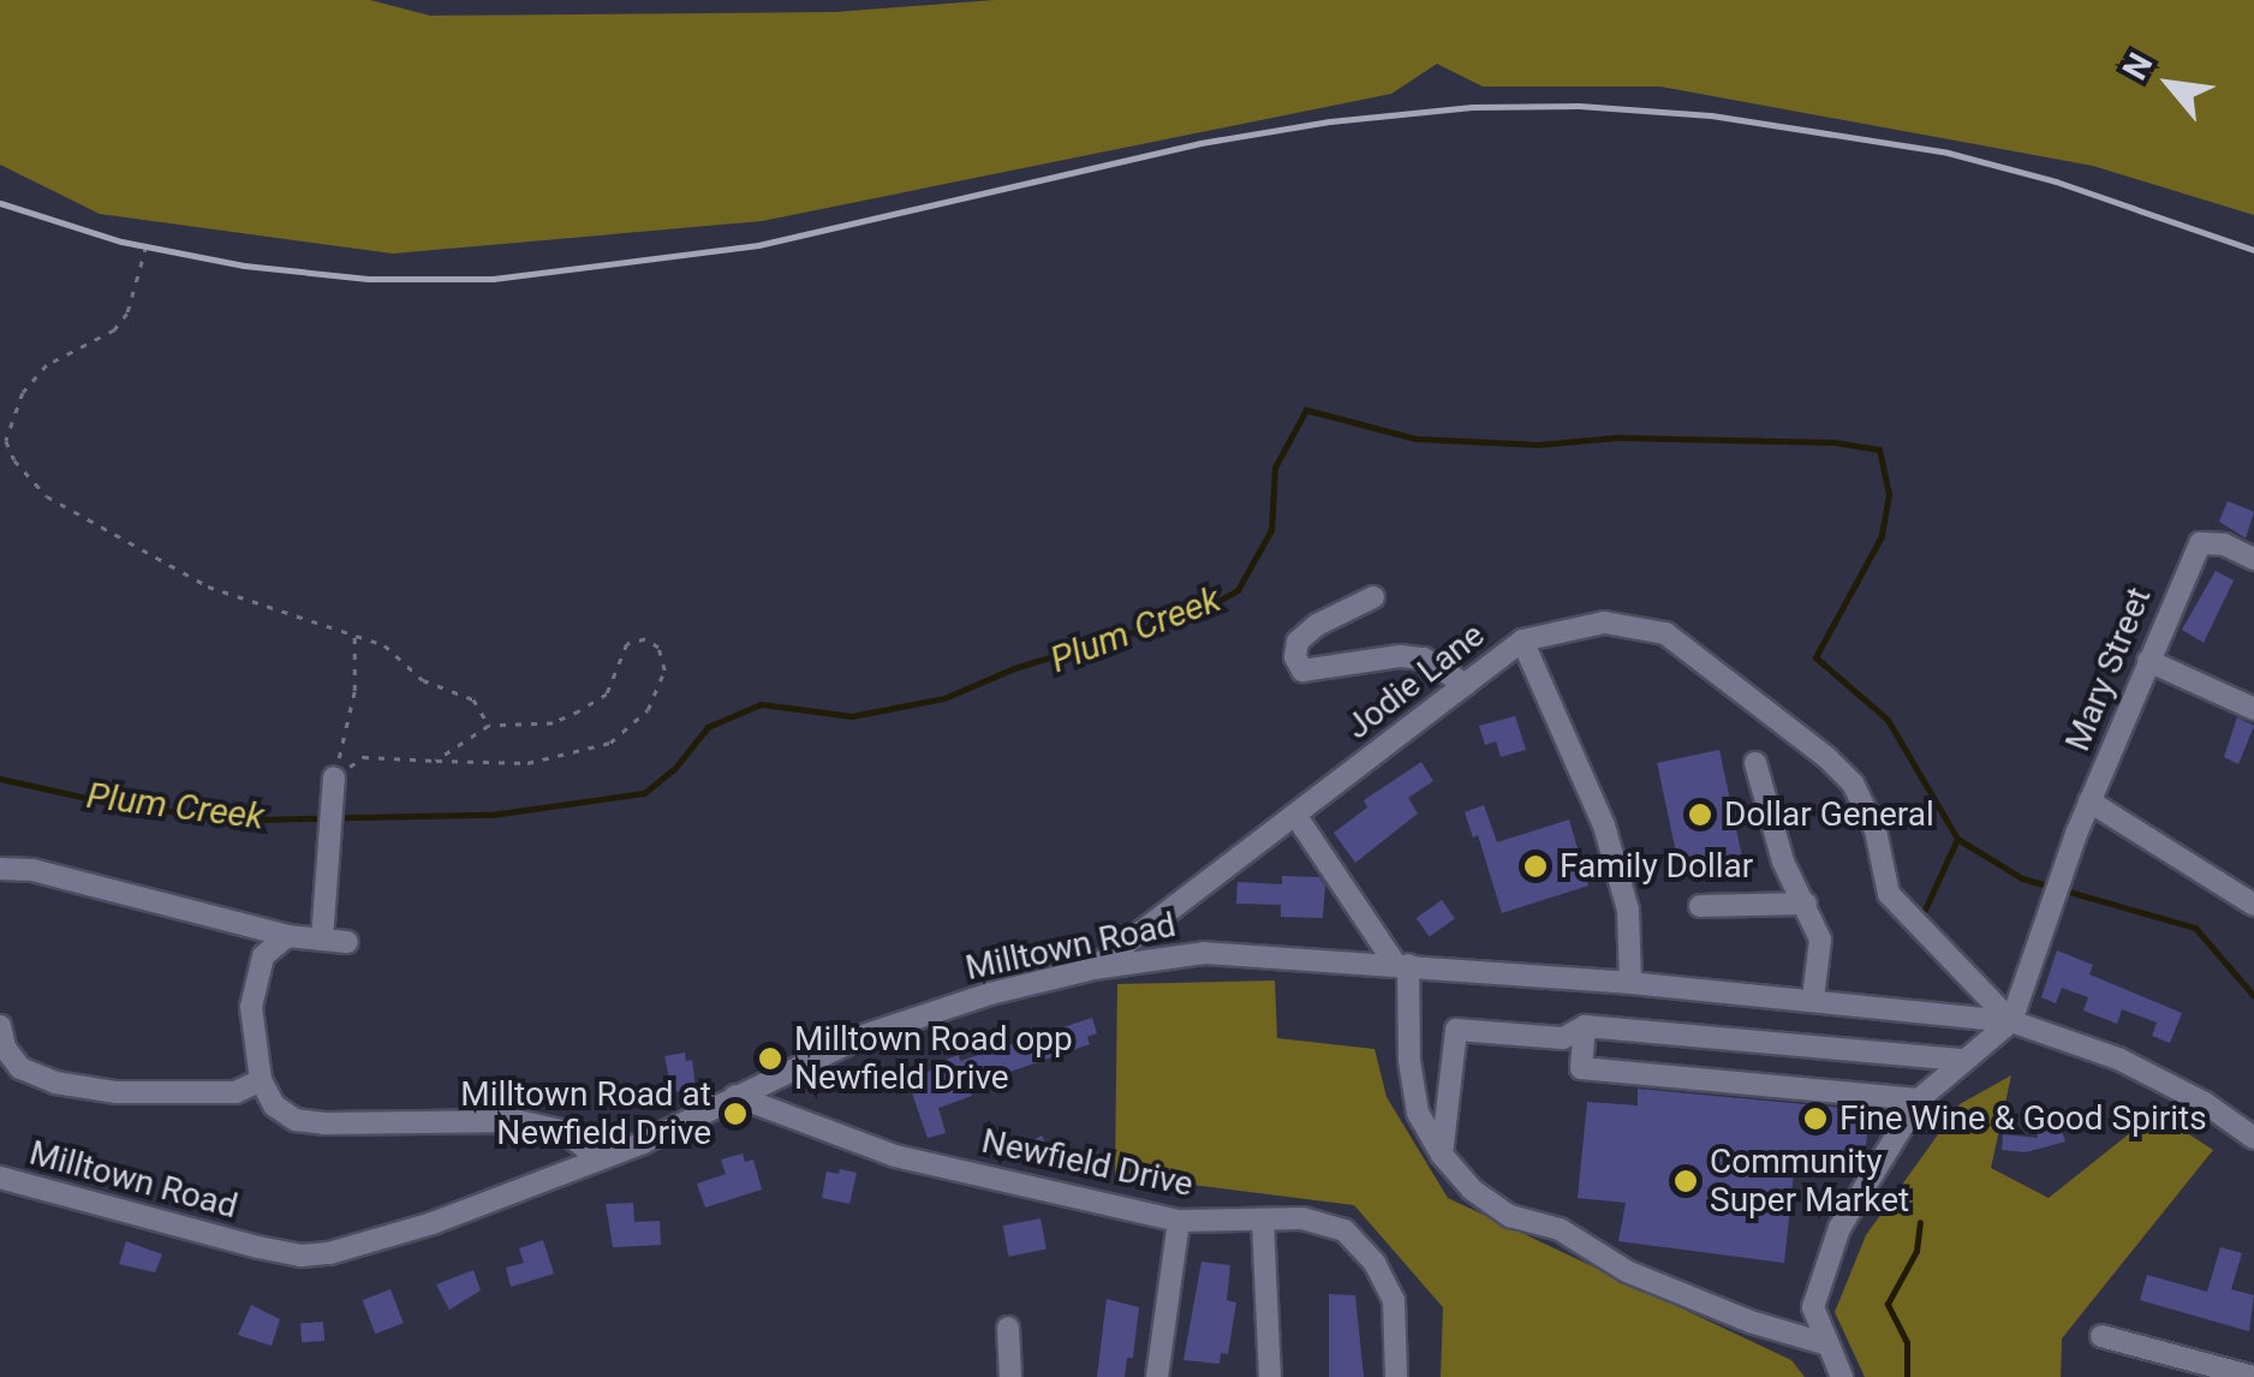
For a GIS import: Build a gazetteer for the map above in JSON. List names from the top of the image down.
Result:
{
  "streets": {
    "street": [
      "Mary Street",
      "Jodie Lane",
      "Milltown Road",
      "Newfield Drive"
    ]
  },
  "crossings": [
    ["Mary Street", "Jodie Lane"],
    ["Mary Street", "Milltown Road"],
    ["Jodie Lane", "Milltown Road"],
    ["Milltown Road", "Newfield Drive"]
  ],
  "water": ["Plum Creek"],
  "places": [
    "Dollar General",
    "Family Dollar",
    "Milltown Road opp Newfield Drive",
    "Milltown Road at Newfield Drive",
    "Fine Wine & Good Spirits",
    "Community Super Market"
  ],
  "north": "top left"
}
